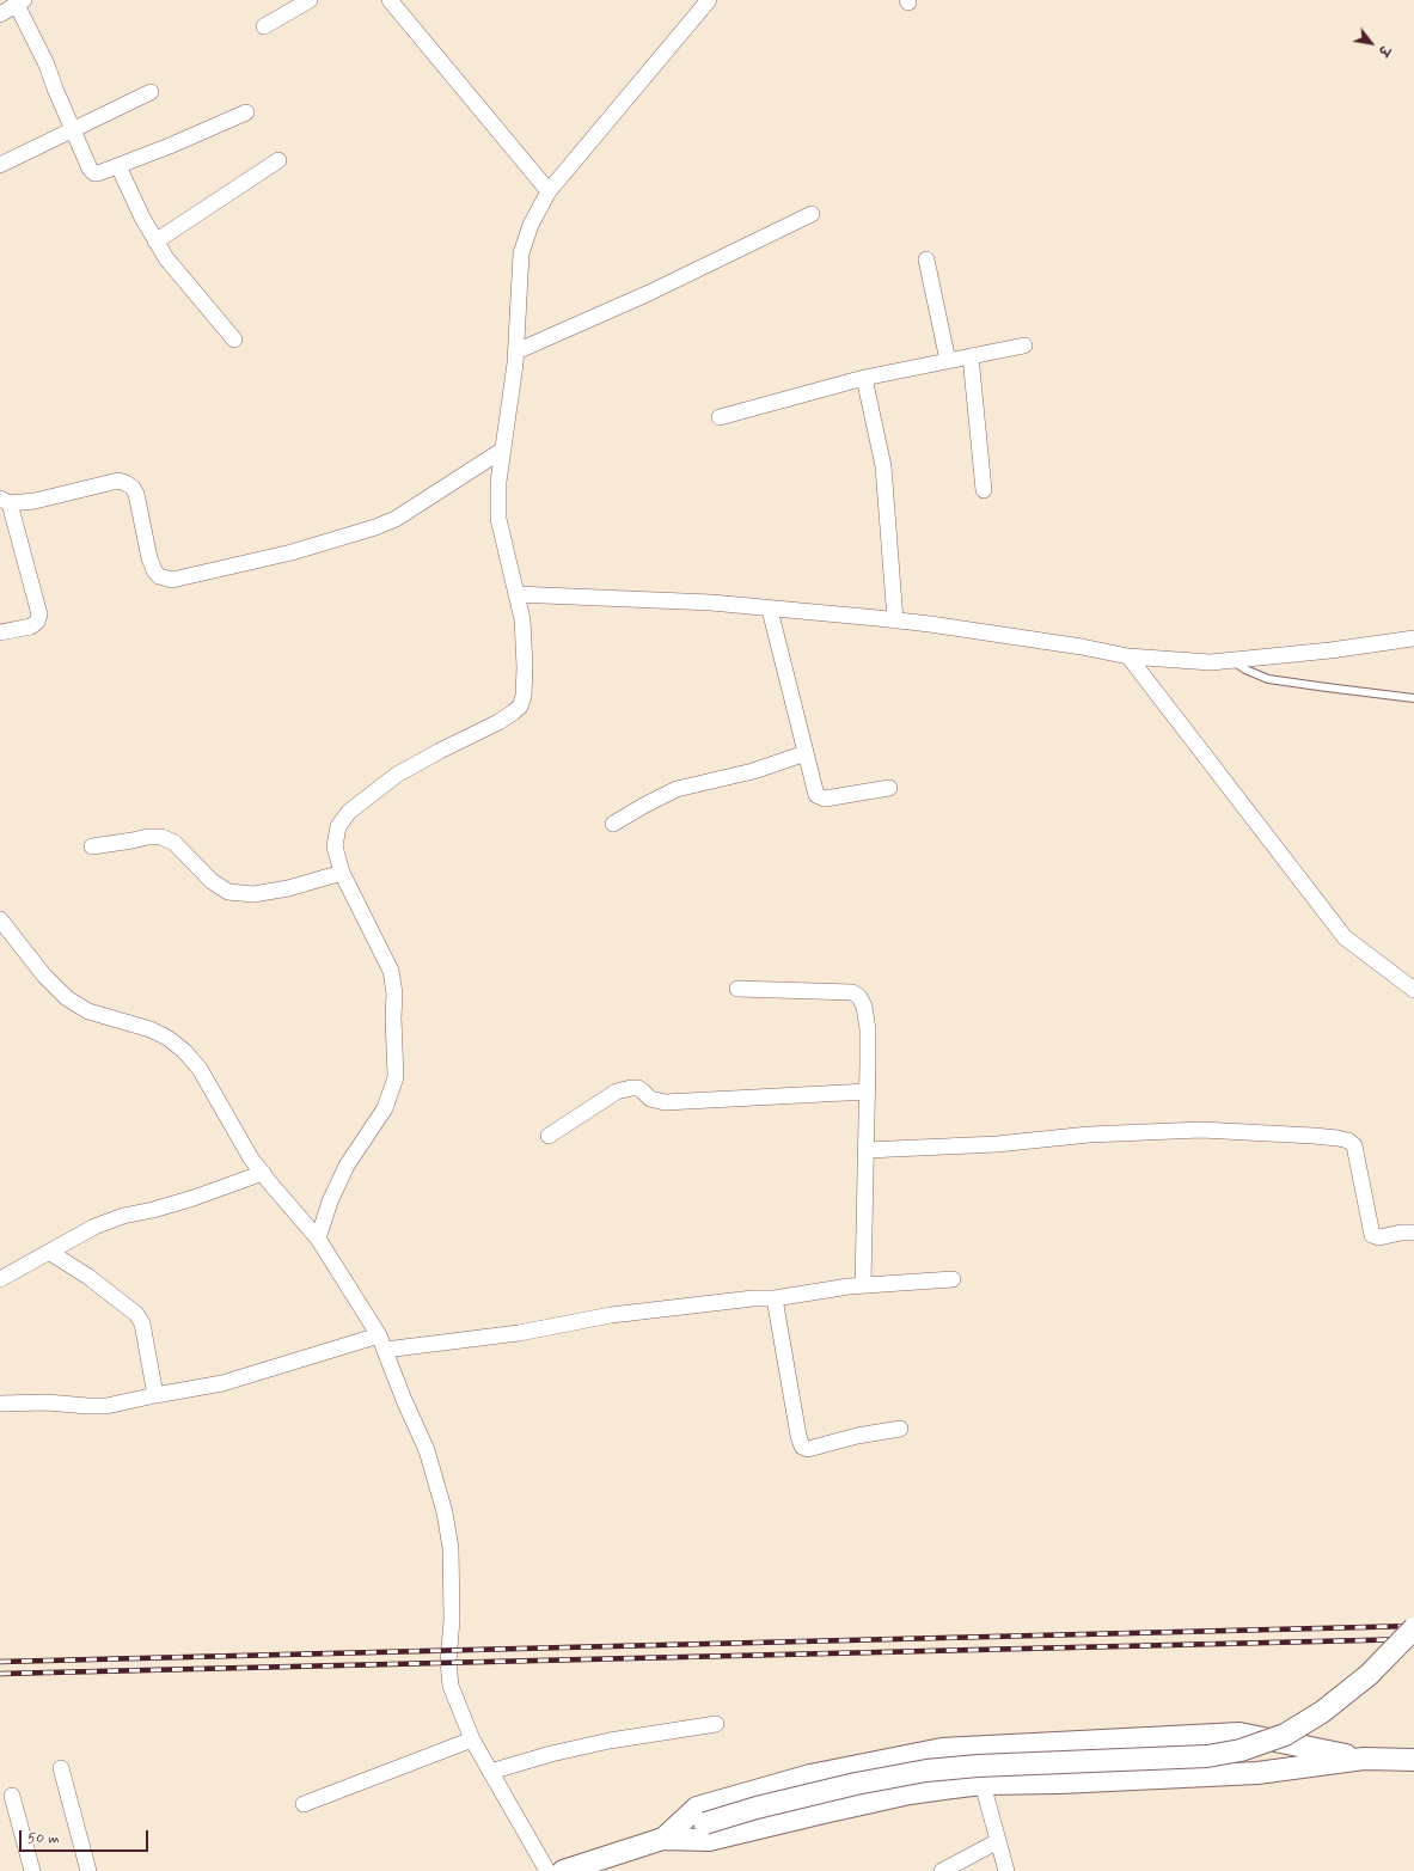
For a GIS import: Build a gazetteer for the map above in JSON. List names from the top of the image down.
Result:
{
  "scale_bar": "50 m",
  "north": "bottom right"
}
